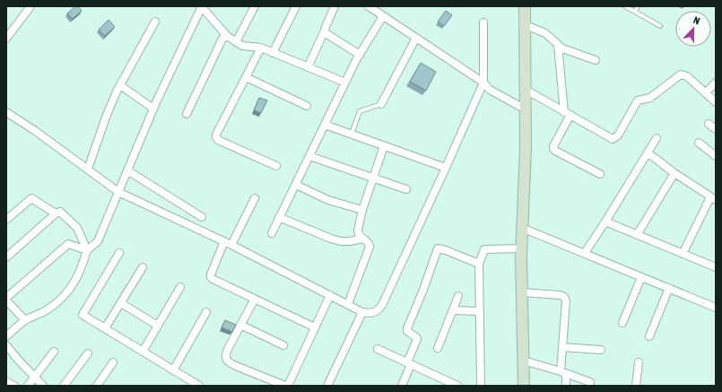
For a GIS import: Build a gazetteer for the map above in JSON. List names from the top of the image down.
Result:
{
  "north": "top"
}
